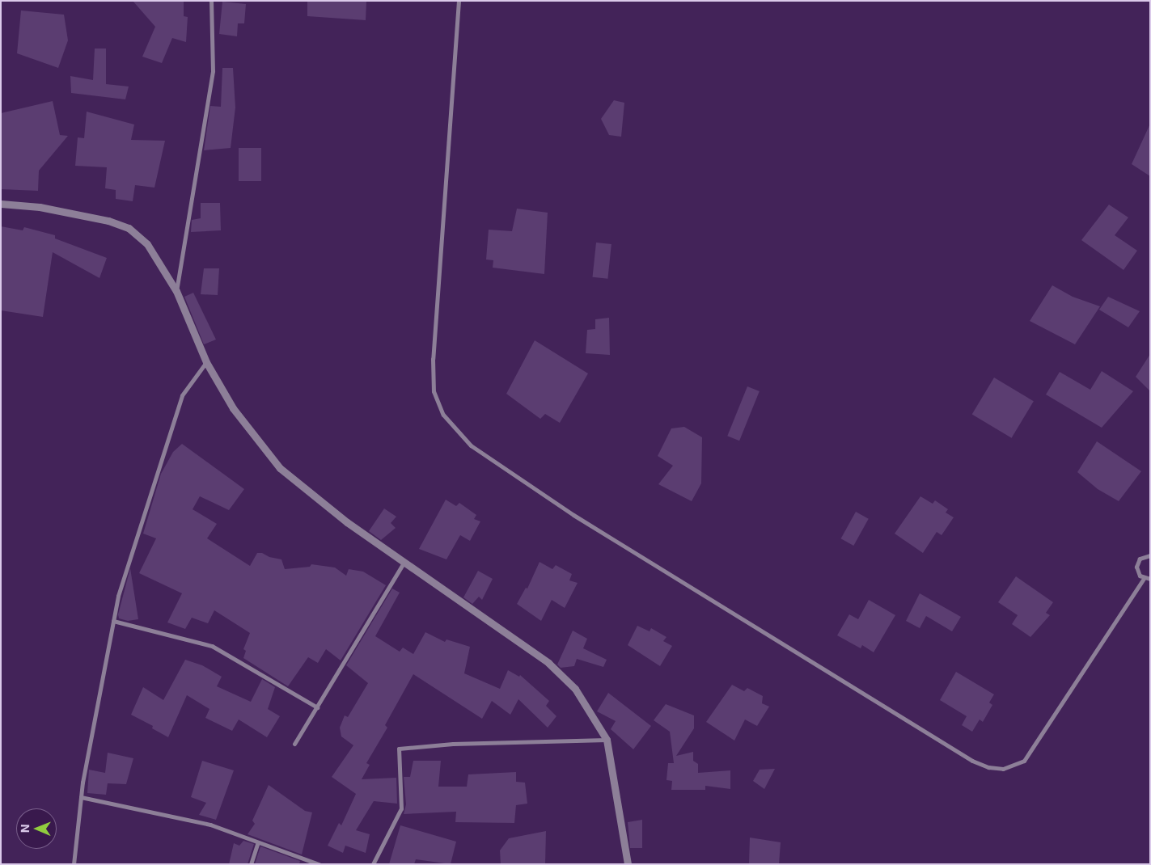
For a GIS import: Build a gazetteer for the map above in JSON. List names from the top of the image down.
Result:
{
  "north": "left"
}
